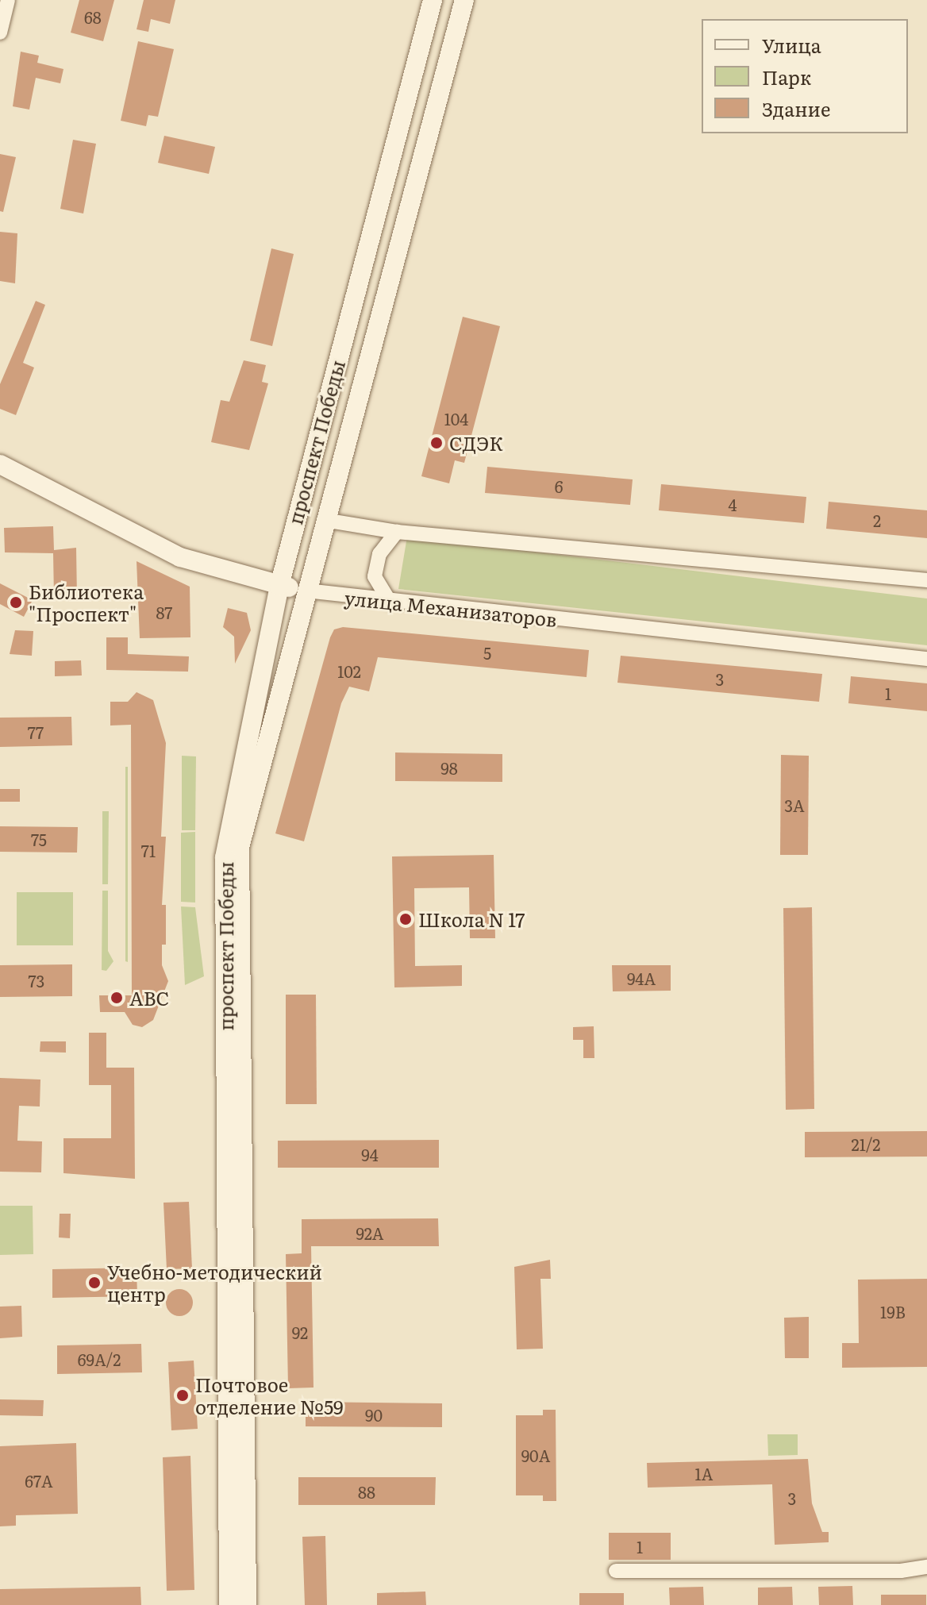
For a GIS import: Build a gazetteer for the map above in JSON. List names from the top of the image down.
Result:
{
  "streets": {
    "main road": ["проспект Победы", "улица Механизаторов"]
  },
  "crossings": [
    ["проспект Победы", "улица Механизаторов"]
  ],
  "places": [
    "СДЭК",
    "Библиотека \"Проспект\"",
    "Школа N 17",
    "АВС",
    "Учебно-методический центр",
    "Почтовое отделение №59"
  ],
  "house_numbers": [
    "68",
    "104",
    "6",
    "4",
    "2",
    "87",
    "5",
    "102",
    "3",
    "1",
    "77",
    "98",
    "3А",
    "75",
    "71",
    "94А",
    "73",
    "21/2",
    "94",
    "92А",
    "19В",
    "92",
    "69А/2",
    "90",
    "90А",
    "1А",
    "67А",
    "88",
    "3",
    "1"
  ],
  "legend": ["Улица", "Парк", "Здание"]
}
